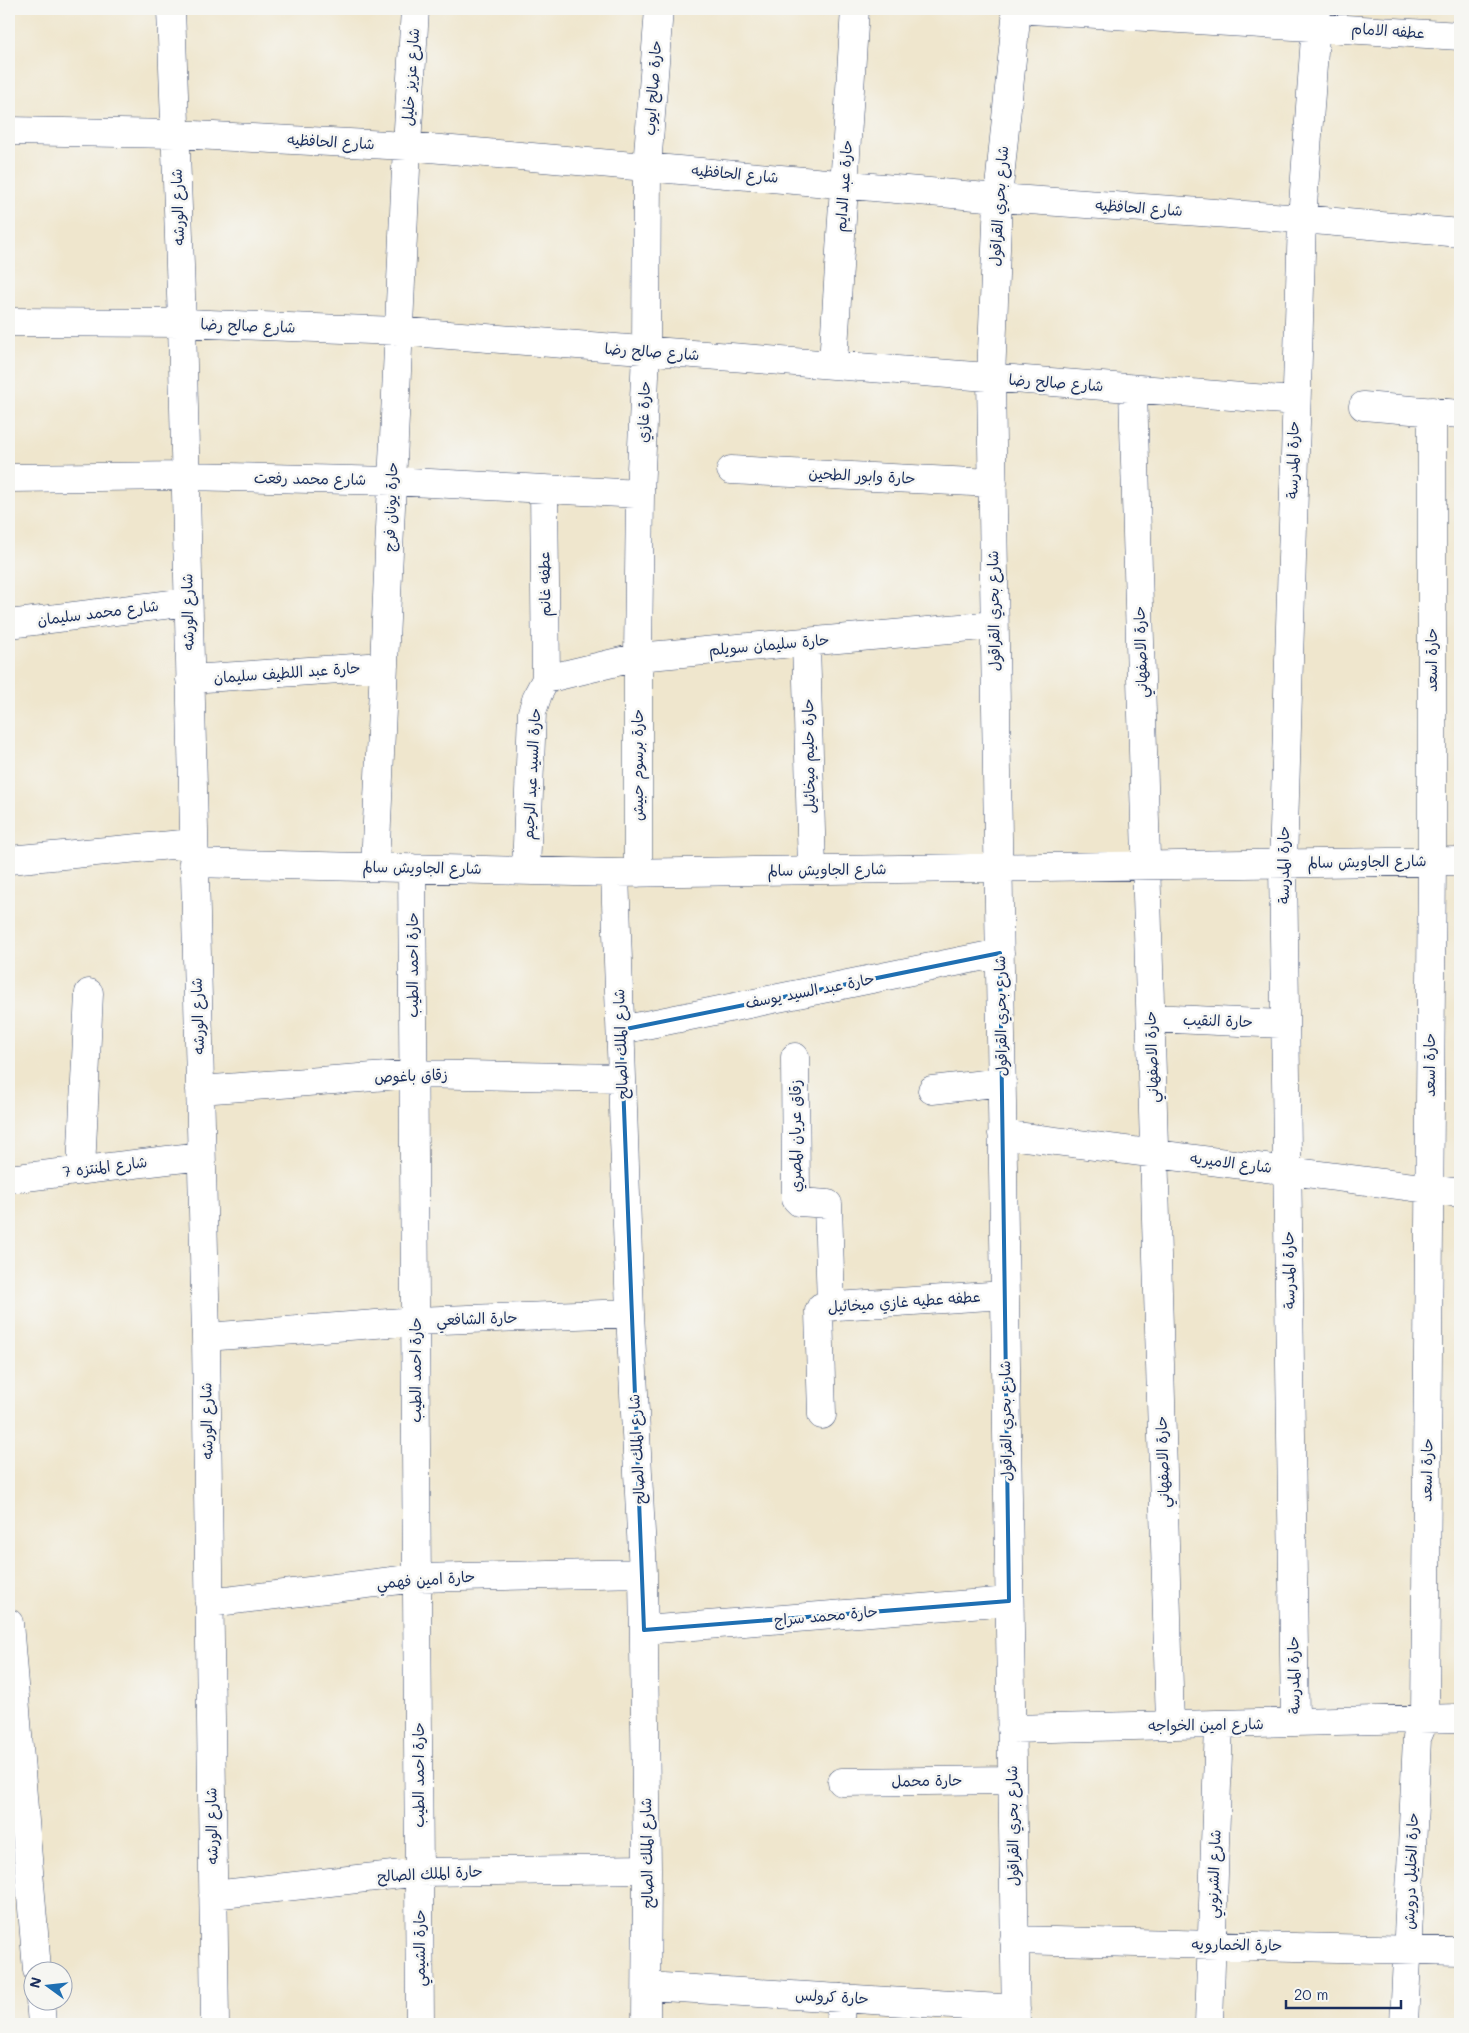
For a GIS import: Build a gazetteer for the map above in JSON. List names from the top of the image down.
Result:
{
  "streets": {
    "street": [
      "عطفه الامام",
      "شارع عزيز خليل",
      "حارة صالح ايوب",
      "شارع الحافظيه",
      "حارة عبد الدايم",
      "شارع بحري القراقول",
      "شارع الورشه",
      "شارع صالح رضا",
      "حارة غازي",
      "حارة المدرسة",
      "حارة وابور الطحين",
      "شارع محمد رفعت",
      "حارة يونان فرج",
      "عطفه غانم",
      "شارع محمد سليمان",
      "حارة سليمان سويلم",
      "حارة الاصفهاني",
      "حارة اسعد",
      "حارة عبد اللطيف سليمان",
      "حارة حليم ميخائيل",
      "حارة برسوم حبيش",
      "حارة السيد عبد الرحيم",
      "شارع الجاويش سالم",
      "حارة احمد الطيب",
      "حارة عبد السيد يوسف",
      "حارة النقيب",
      "شارع الملك الصالح",
      "زقاق باغوص",
      "زقاق عريان المصري",
      "شارع الاميريه",
      "شارع المنتزه 7",
      "عطفه عطيه غازي ميخائيل",
      "حارة الشافعي",
      "حارة امين فهمي",
      "حارة محمد سراج",
      "شارع امين الخواجه",
      "حارة محمل",
      "حارة الخليل درويش",
      "حارة الملك الصالح",
      "شارع الشرنوبي",
      "حارة الخمارويه",
      "حارة الشيمي",
      "حارة كرولس"
    ]
  },
  "crossings": [
    ["عطفه الامام", "شارع بحري القراقول"],
    ["عطفه الامام", "حارة المدرسة"],
    ["شارع عزيز خليل", "شارع الحافظيه"],
    ["شارع عزيز خليل", "حارة يونان فرج"],
    ["حارة صالح ايوب", "شارع الحافظيه"],
    ["حارة صالح ايوب", "حارة غازي"],
    ["شارع الحافظيه", "حارة عبد الدايم"],
    ["شارع الحافظيه", "شارع بحري القراقول"],
    ["شارع الحافظيه", "شارع الورشه"],
    ["شارع الحافظيه", "حارة غازي"],
    ["شارع الحافظيه", "حارة المدرسة"],
    ["شارع الحافظيه", "حارة يونان فرج"],
    ["حارة عبد الدايم", "شارع صالح رضا"],
    ["شارع بحري القراقول", "شارع صالح رضا"],
    ["شارع بحري القراقول", "حارة وابور الطحين"],
    ["شارع بحري القراقول", "حارة سليمان سويلم"],
    ["شارع بحري القراقول", "شارع الجاويش سالم"],
    ["شارع بحري القراقول", "حارة عبد السيد يوسف"],
    ["شارع بحري القراقول", "شارع الاميريه"],
    ["شارع بحري القراقول", "عطفه عطيه غازي ميخائيل"],
    ["شارع بحري القراقول", "حارة محمد سراج"],
    ["شارع بحري القراقول", "شارع امين الخواجه"],
    ["شارع بحري القراقول", "حارة محمل"],
    ["شارع بحري القراقول", "حارة الخمارويه"],
    ["شارع بحري القراقول", "حارة كرولس"],
    ["شارع الورشه", "شارع صالح رضا"],
    ["شارع الورشه", "شارع محمد رفعت"],
    ["شارع الورشه", "شارع محمد سليمان"],
    ["شارع الورشه", "حارة عبد اللطيف سليمان"],
    ["شارع الورشه", "شارع الجاويش سالم"],
    ["شارع الورشه", "زقاق باغوص"],
    ["شارع الورشه", "شارع المنتزه 7"],
    ["شارع الورشه", "حارة الشافعي"],
    ["شارع الورشه", "حارة امين فهمي"],
    ["شارع الورشه", "حارة الملك الصالح"],
    ["شارع صالح رضا", "حارة غازي"],
    ["شارع صالح رضا", "حارة المدرسة"],
    ["شارع صالح رضا", "حارة يونان فرج"],
    ["شارع صالح رضا", "حارة الاصفهاني"],
    ["حارة غازي", "شارع محمد رفعت"],
    ["حارة غازي", "حارة سليمان سويلم"],
    ["حارة غازي", "حارة برسوم حبيش"],
    ["حارة المدرسة", "شارع الجاويش سالم"],
    ["حارة المدرسة", "حارة النقيب"],
    ["حارة المدرسة", "شارع الاميريه"],
    ["حارة المدرسة", "شارع امين الخواجه"],
    ["شارع محمد رفعت", "حارة يونان فرج"],
    ["شارع محمد رفعت", "عطفه غانم"],
    ["حارة يونان فرج", "حارة عبد اللطيف سليمان"],
    ["حارة يونان فرج", "شارع الجاويش سالم"],
    ["عطفه غانم", "حارة سليمان سويلم"],
    ["عطفه غانم", "حارة السيد عبد الرحيم"],
    ["حارة سليمان سويلم", "حارة حليم ميخائيل"],
    ["حارة سليمان سويلم", "حارة برسوم حبيش"],
    ["حارة سليمان سويلم", "حارة السيد عبد الرحيم"],
    ["حارة الاصفهاني", "شارع الجاويش سالم"],
    ["حارة الاصفهاني", "حارة النقيب"],
    ["حارة الاصفهاني", "شارع الاميريه"],
    ["حارة الاصفهاني", "شارع امين الخواجه"],
    ["حارة اسعد", "شارع الجاويش سالم"],
    ["حارة اسعد", "شارع الاميريه"],
    ["حارة اسعد", "شارع امين الخواجه"],
    ["حارة اسعد", "حارة الخليل درويش"],
    ["حارة حليم ميخائيل", "شارع الجاويش سالم"],
    ["حارة برسوم حبيش", "شارع الجاويش سالم"],
    ["حارة برسوم حبيش", "شارع الملك الصالح"],
    ["حارة السيد عبد الرحيم", "شارع الجاويش سالم"],
    ["شارع الجاويش سالم", "حارة احمد الطيب"],
    ["شارع الجاويش سالم", "شارع الملك الصالح"],
    ["حارة احمد الطيب", "زقاق باغوص"],
    ["حارة احمد الطيب", "حارة الشافعي"],
    ["حارة احمد الطيب", "حارة امين فهمي"],
    ["حارة احمد الطيب", "حارة الملك الصالح"],
    ["حارة احمد الطيب", "حارة الشيمي"],
    ["حارة عبد السيد يوسف", "شارع الملك الصالح"],
    ["شارع الملك الصالح", "زقاق باغوص"],
    ["شارع الملك الصالح", "حارة الشافعي"],
    ["شارع الملك الصالح", "حارة امين فهمي"],
    ["شارع الملك الصالح", "حارة محمد سراج"],
    ["شارع الملك الصالح", "حارة الملك الصالح"],
    ["شارع الملك الصالح", "حارة كرولس"],
    ["زقاق عريان المصري", "عطفه عطيه غازي ميخائيل"],
    ["شارع امين الخواجه", "حارة الخليل درويش"],
    ["شارع امين الخواجه", "شارع الشرنوبي"],
    ["حارة الخليل درويش", "حارة الخمارويه"],
    ["حارة الملك الصالح", "حارة الشيمي"],
    ["شارع الشرنوبي", "حارة الخمارويه"]
  ],
  "scale_bar": "20 m",
  "north": "left"
}
